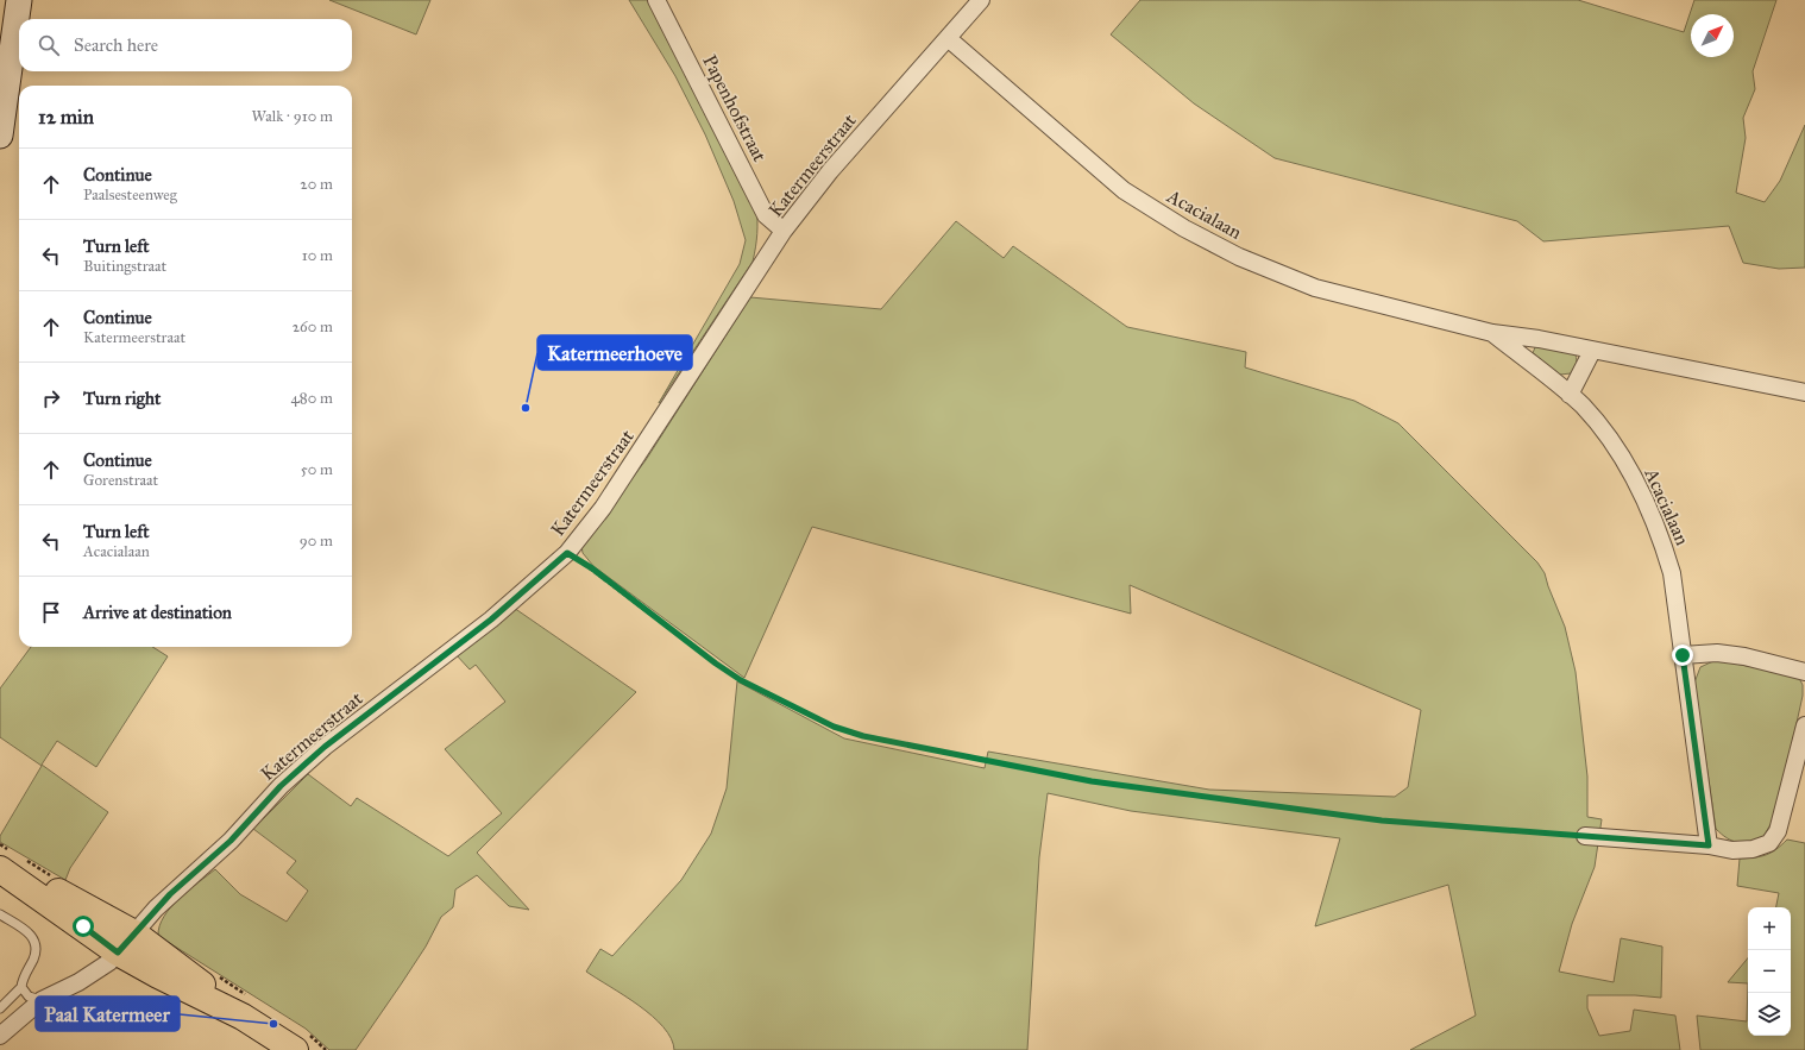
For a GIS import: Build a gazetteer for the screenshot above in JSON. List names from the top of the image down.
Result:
{
  "streets": {
    "street": ["Papenhofstraat", "Katermeerstraat", "Acacialaan"]
  },
  "crossings": [
    ["Papenhofstraat", "Katermeerstraat"],
    ["Katermeerstraat", "Acacialaan"]
  ],
  "places": ["Katermeerhoeve", "Paal Katermeer"],
  "north": "top right",
  "page": {
    "search": "Search here",
    "heading": ["12 min", "Walk · 910 m"],
    "list": [
      ["Continue", "Paalsesteenweg", "20 m"],
      ["Turn left", "Buitingstraat", "10 m"],
      ["Continue", "Katermeerstraat", "260 m"],
      ["Turn right", "480 m"],
      ["Continue", "Gorenstraat", "50 m"],
      ["Turn left", "Acacialaan", "90 m"],
      "Arrive at destination"
    ],
    "map_buttons": ["+", "−"]
  }
}
